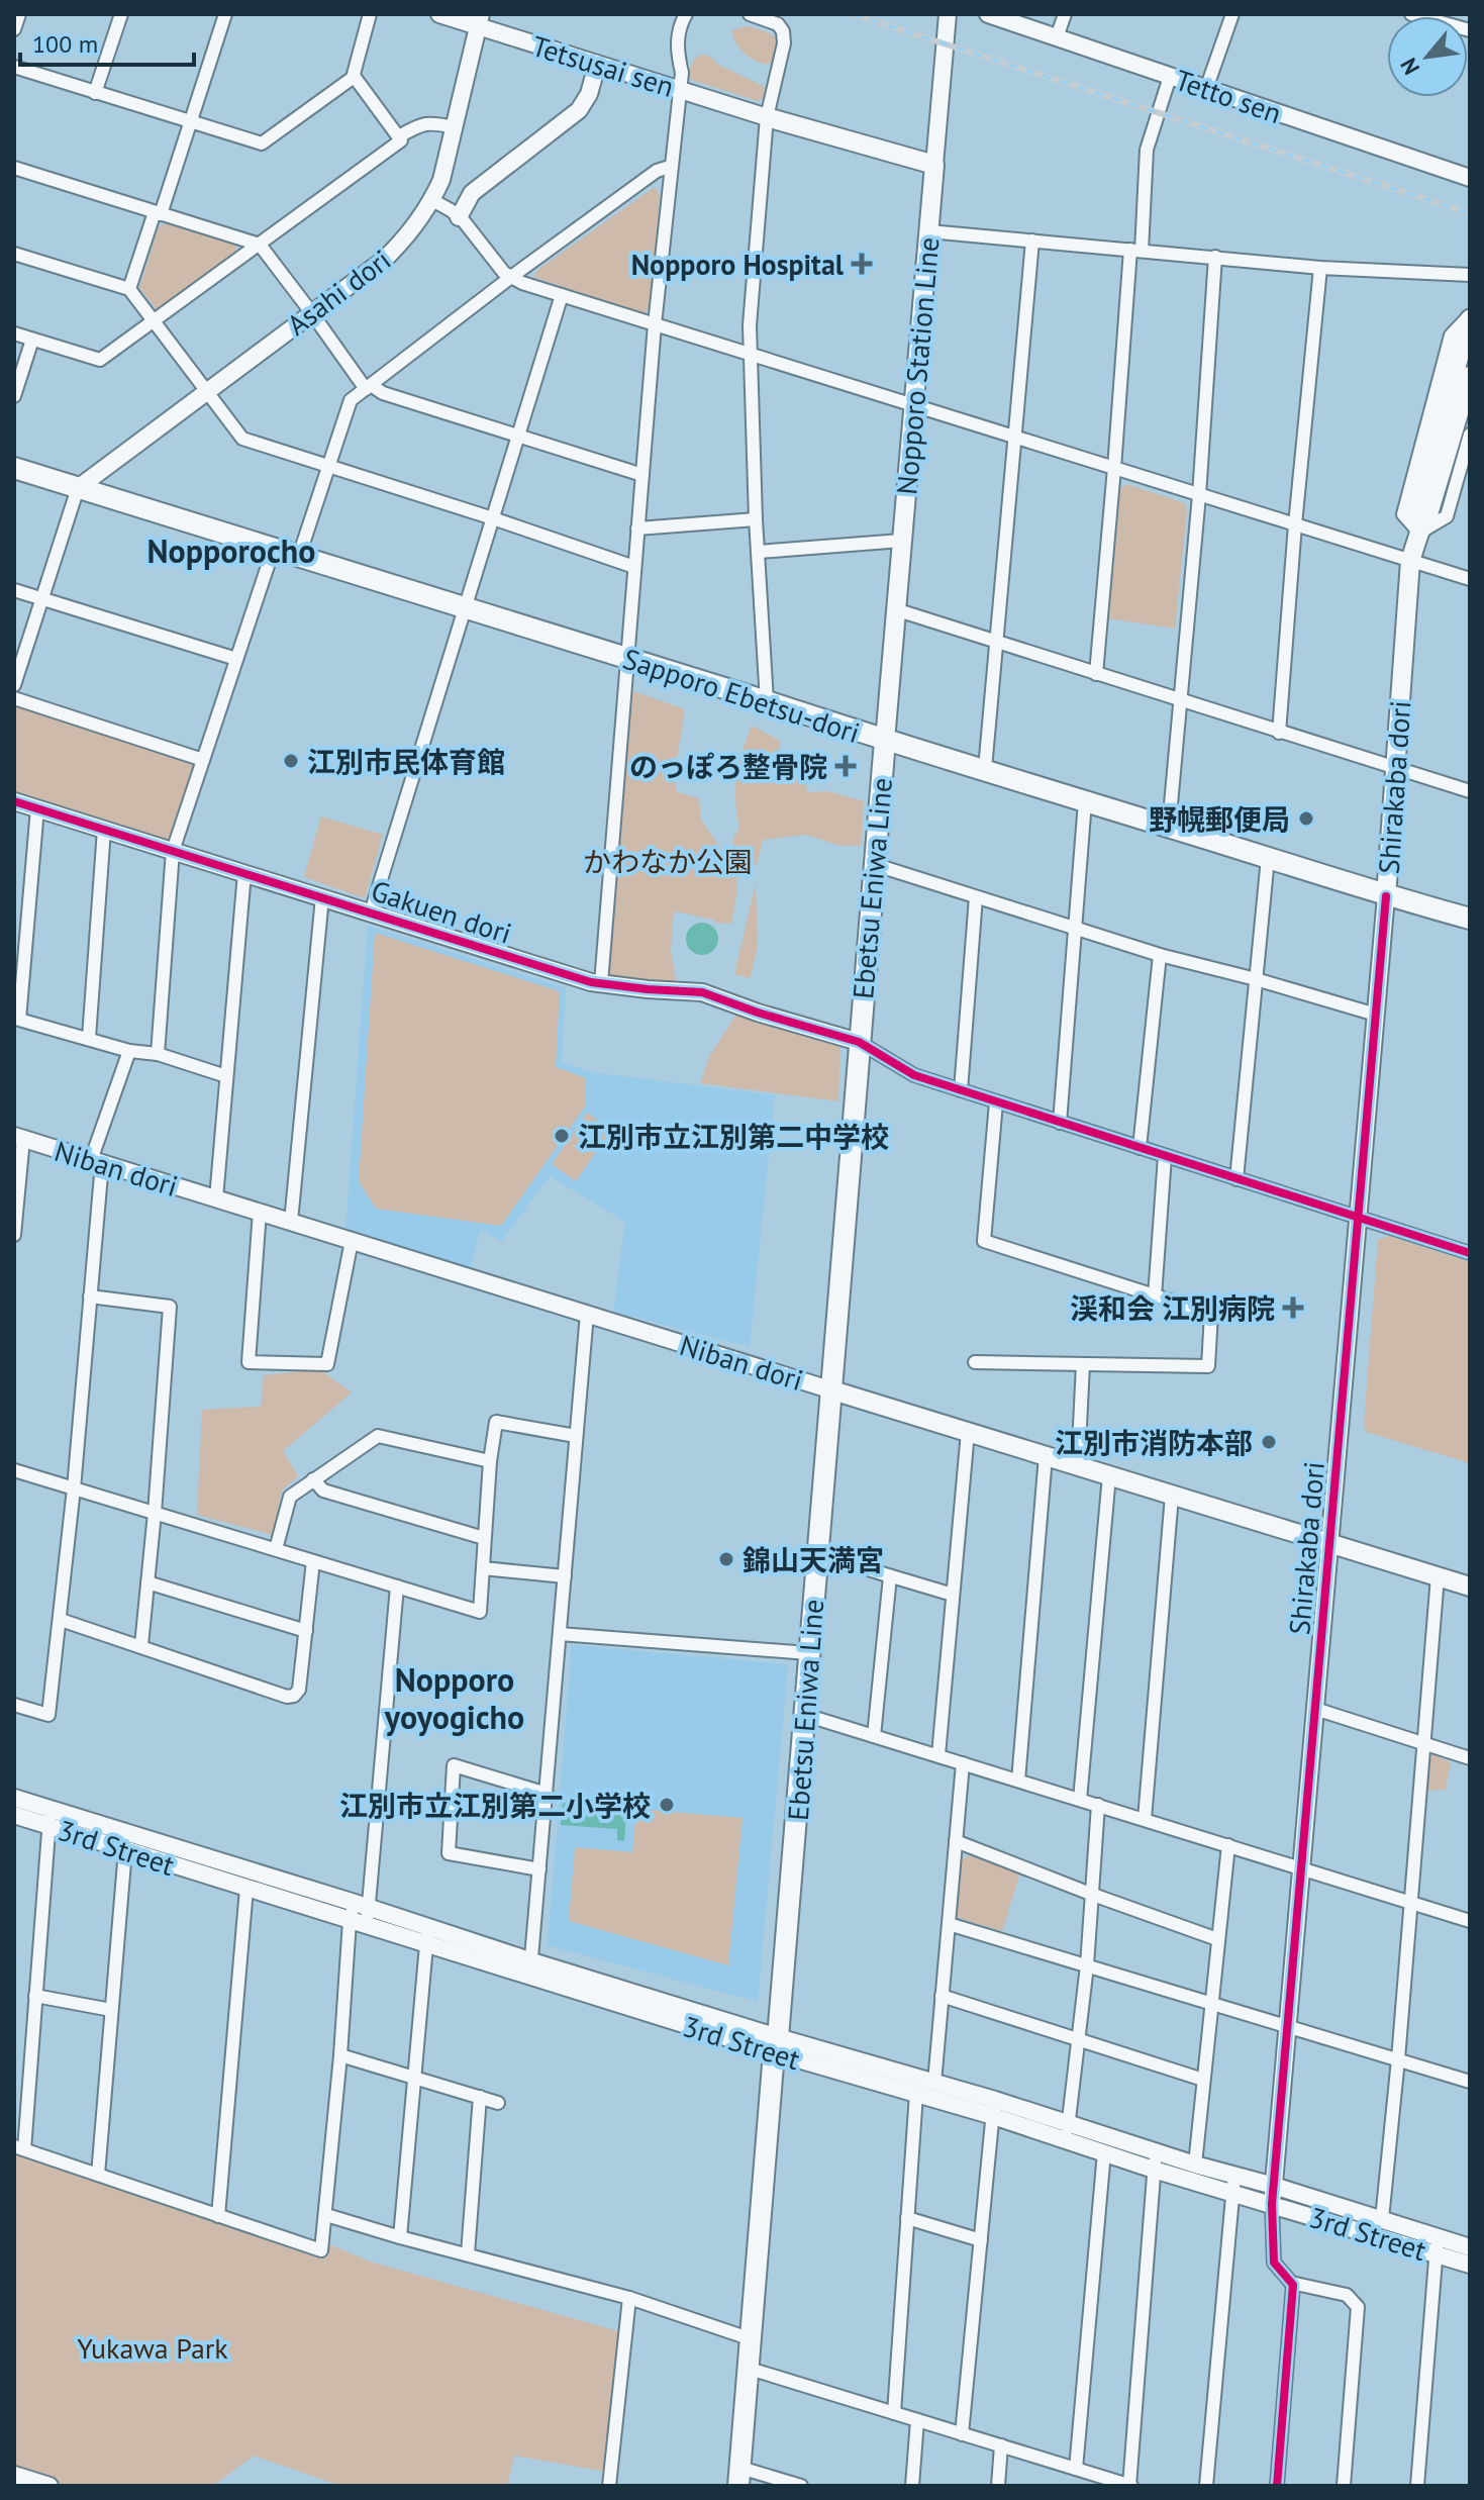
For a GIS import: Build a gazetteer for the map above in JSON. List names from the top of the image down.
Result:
{
  "streets": {
    "main road": [
      "Nopporo Station Line",
      "Sapporo Ebetsu-dori",
      "Shirakaba dori",
      "Ebetsu Eniwa Line",
      "Niban dori"
    ],
    "street": [
      "Tetsusai sen",
      "Tetto sen",
      "Asahi dori",
      "Gakuen dori",
      "3rd Street"
    ]
  },
  "crossings": [
    ["Tetsusai sen", "Asahi dori"],
    ["Asahi dori", "Sapporo Ebetsu-dori"],
    ["Nopporo Station Line", "Sapporo Ebetsu-dori"],
    ["Nopporo Station Line", "Ebetsu Eniwa Line"],
    ["Sapporo Ebetsu-dori", "Shirakaba dori"],
    ["Sapporo Ebetsu-dori", "Ebetsu Eniwa Line"],
    ["Shirakaba dori", "Niban dori"],
    ["Shirakaba dori", "3rd Street"],
    ["Ebetsu Eniwa Line", "Gakuen dori"],
    ["Ebetsu Eniwa Line", "Niban dori"],
    ["Ebetsu Eniwa Line", "3rd Street"]
  ],
  "districts": ["Nopporocho", "Nopporo yoyogicho"],
  "parks": ["かわなか公園", "Yukawa Park"],
  "places": {
    "health": ["Nopporo Hospital", "のっぽろ整骨院", "渓和会 江別病院"],
    "other": [
      "江別市民体育館",
      "野幌郵便局",
      "江別市立江別第二中学校",
      "江別市消防本部",
      "錦山天満宮",
      "江別市立江別第二小学校"
    ]
  },
  "scale_bar": "100 m",
  "north": "bottom left"
}
